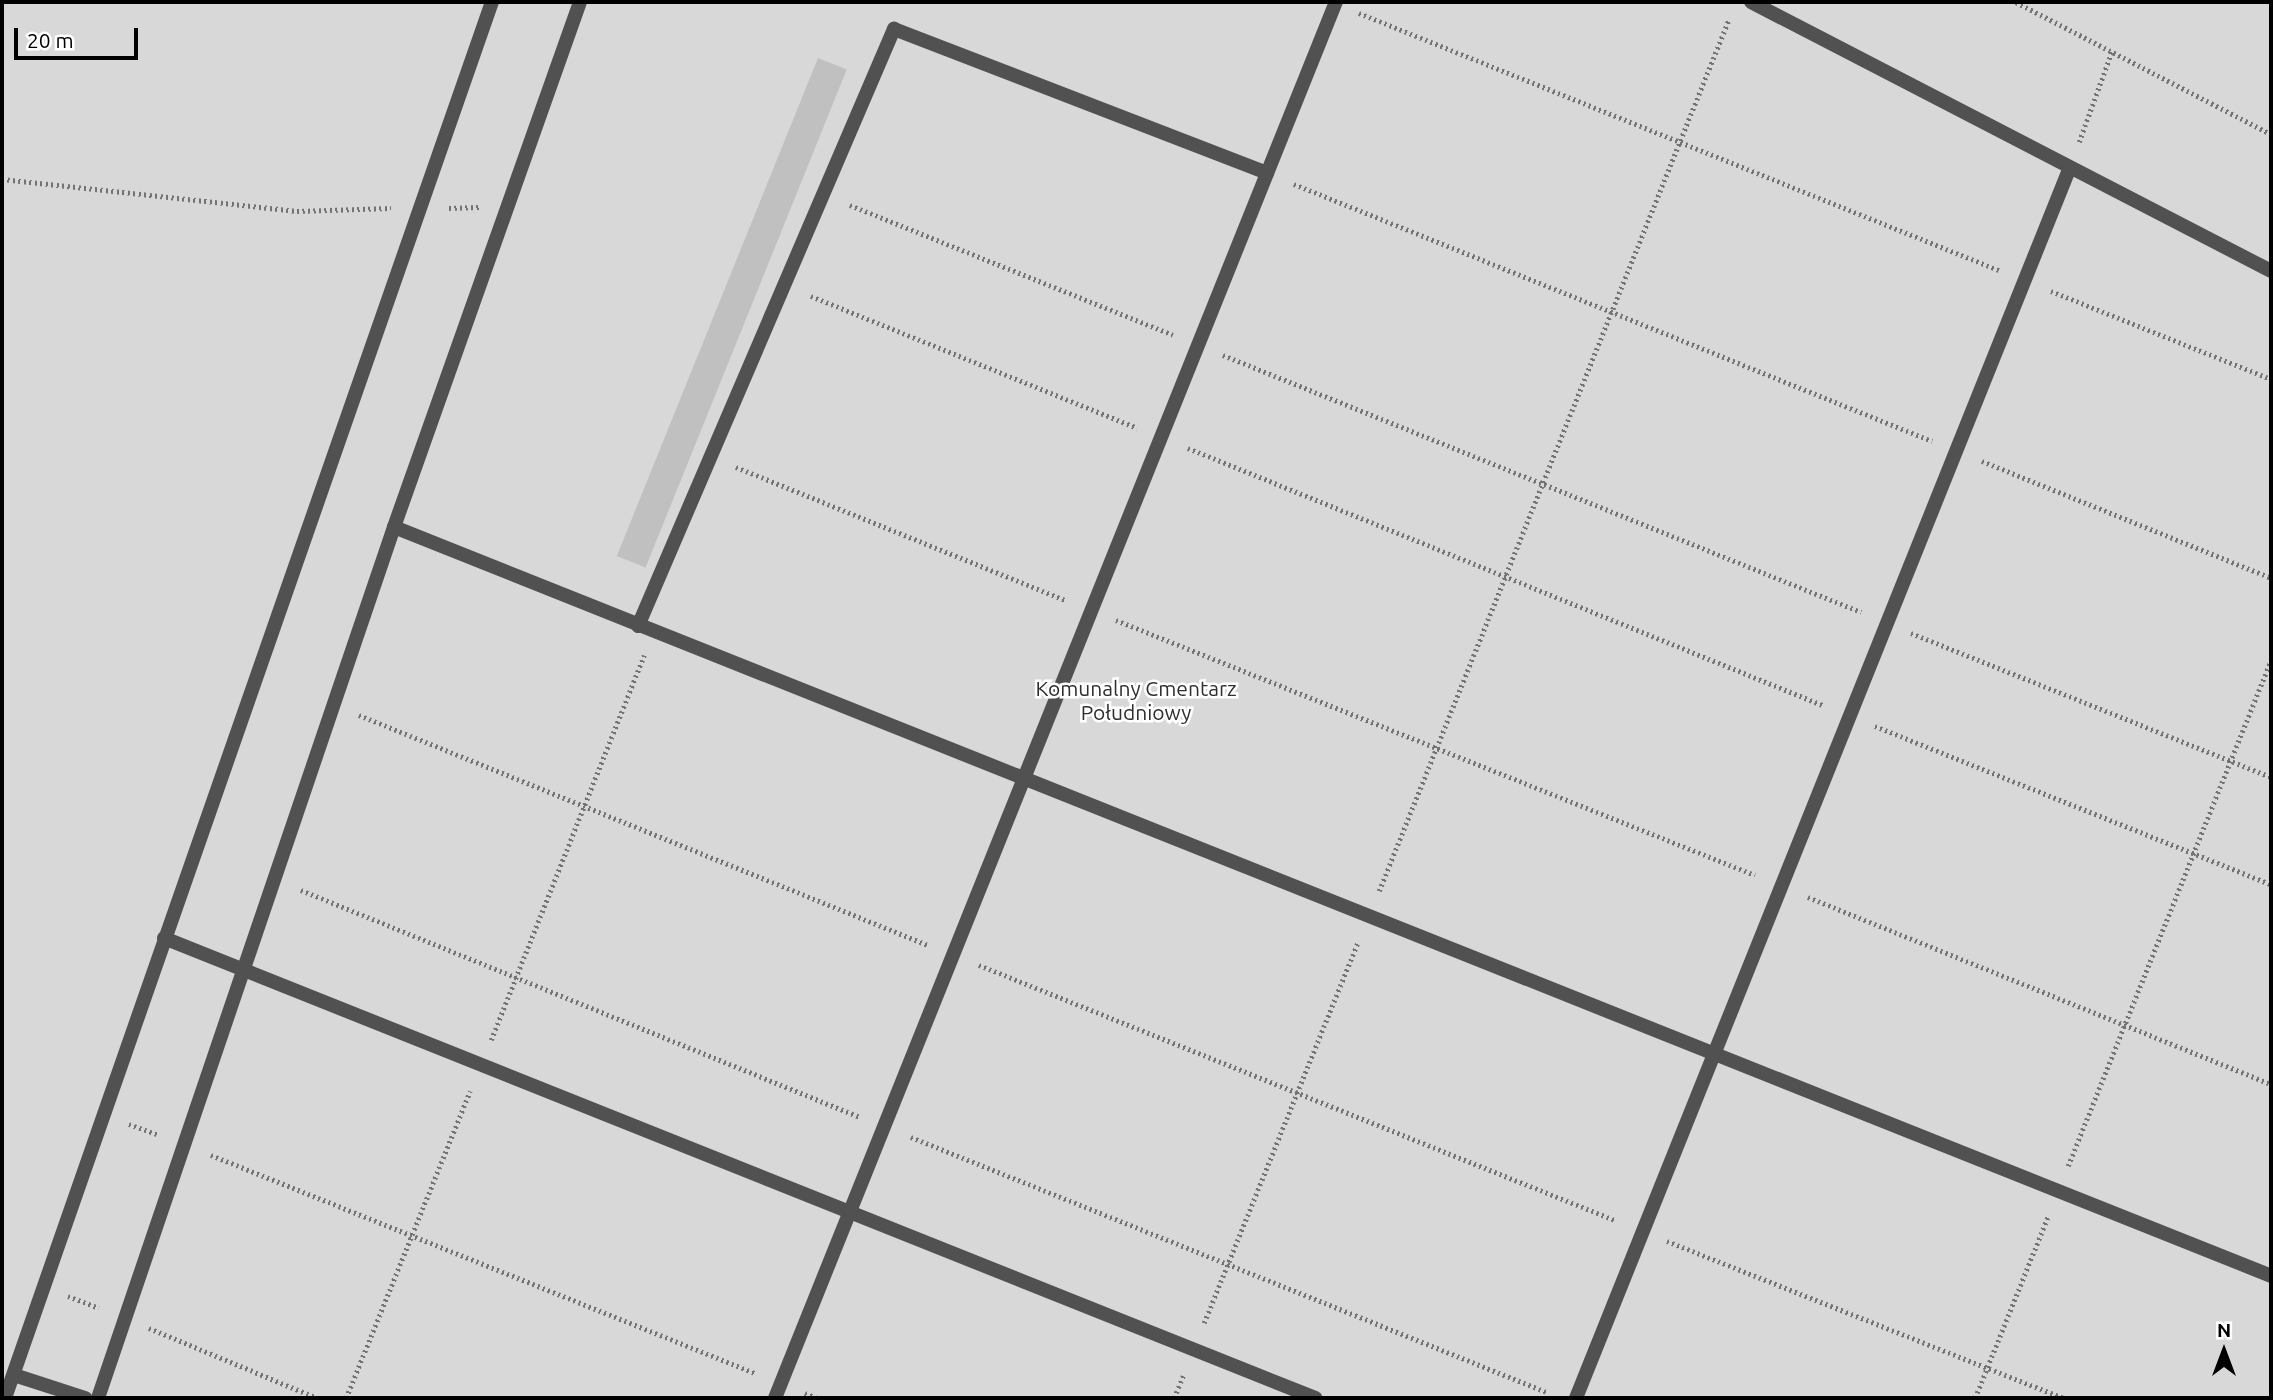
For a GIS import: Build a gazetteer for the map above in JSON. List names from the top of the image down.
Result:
{
  "parks": ["Komunalny Cmentarz Południowy"],
  "scale_bar": "20 m",
  "north": "top"
}
